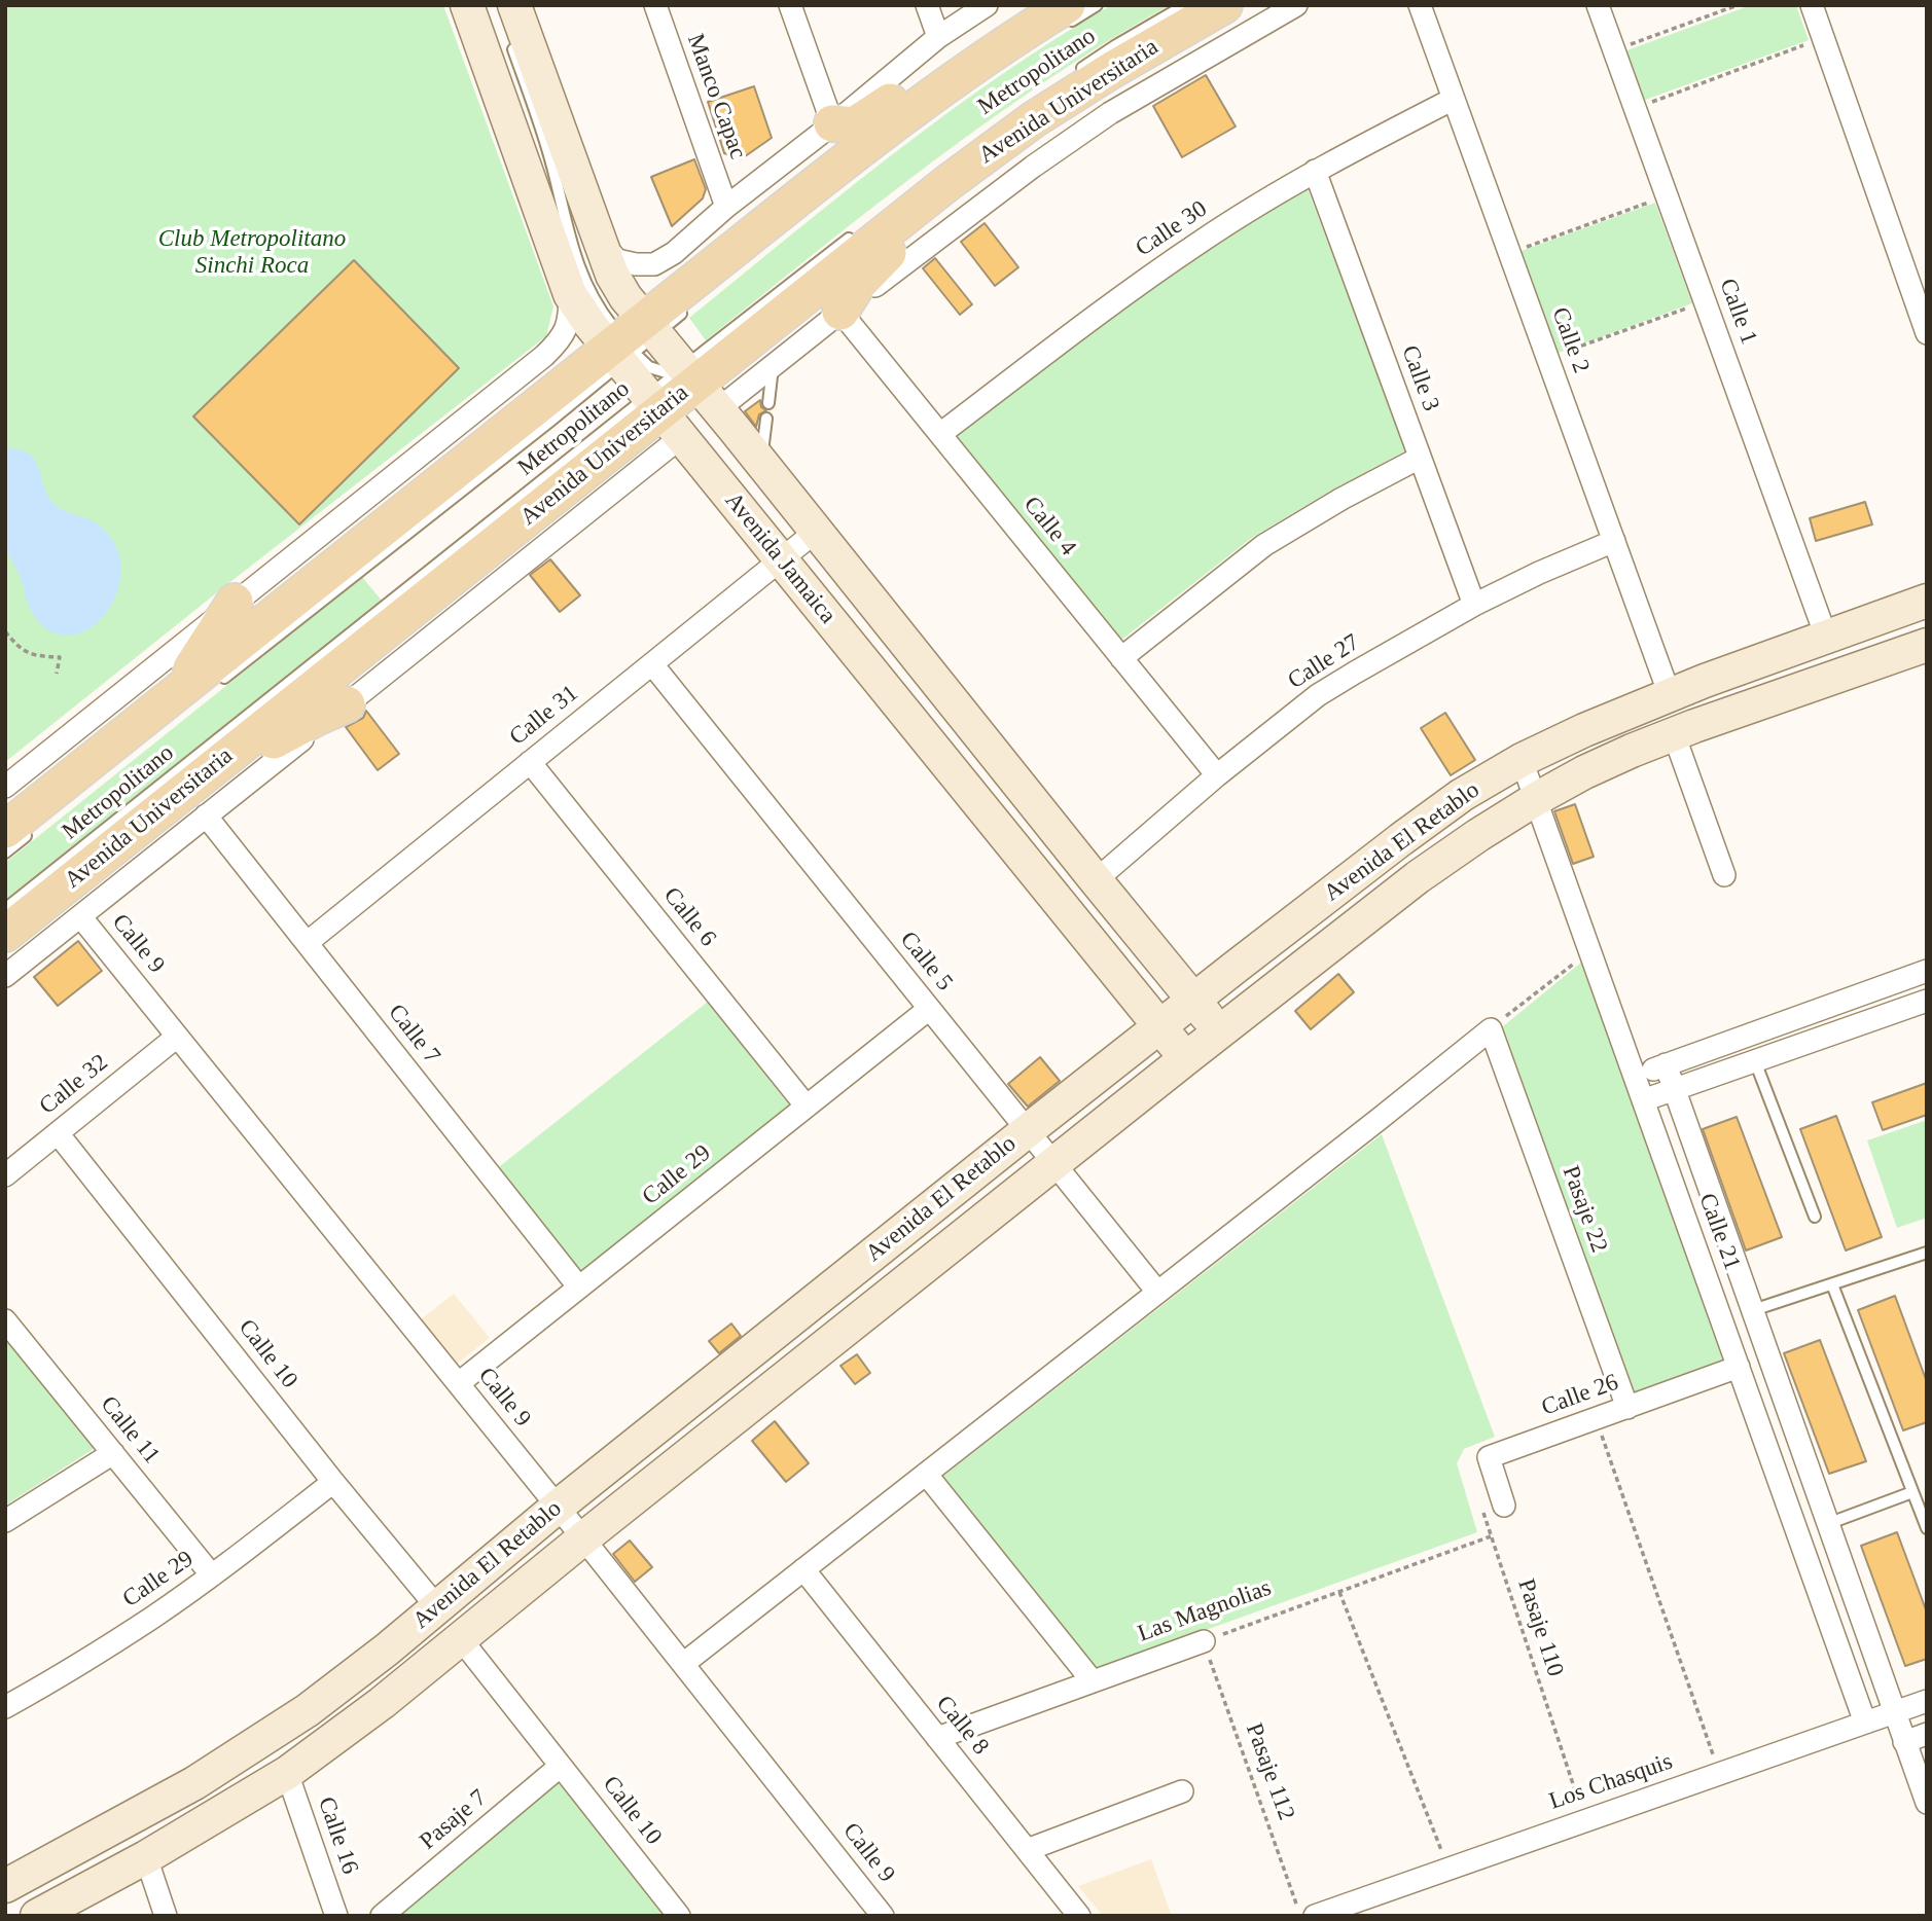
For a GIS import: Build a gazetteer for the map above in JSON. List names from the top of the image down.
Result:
{
  "streets": {
    "main road": ["Avenida Universitaria", "Avenida Jamaica", "Avenida El Retablo"],
    "street": [
      "Manco Capac",
      "Calle 30",
      "Calle 1",
      "Calle 2",
      "Calle 3",
      "Calle 4",
      "Calle 27",
      "Calle 31",
      "Calle 6",
      "Calle 9",
      "Calle 5",
      "Calle 7",
      "Calle 32",
      "Calle 29",
      "Pasaje 22",
      "Calle 21",
      "Calle 10",
      "Calle 26",
      "Calle 11",
      "Las Magnolias",
      "Calle 8",
      "Los Chasquis",
      "Pasaje 7",
      "Calle 16"
    ],
    "lane": ["Metropolitano"],
    "path": ["Pasaje 110", "Pasaje 112"]
  },
  "crossings": [
    ["Metropolitano", "Avenida Universitaria"],
    ["Metropolitano", "Avenida Jamaica"],
    ["Avenida Universitaria", "Calle 4"],
    ["Avenida Universitaria", "Avenida Jamaica"],
    ["Avenida Universitaria", "Calle 9"],
    ["Avenida Universitaria", "Calle 7"],
    ["Calle 30", "Calle 2"],
    ["Calle 30", "Calle 3"],
    ["Calle 30", "Calle 4"],
    ["Calle 1", "Avenida El Retablo"],
    ["Calle 2", "Calle 27"],
    ["Calle 2", "Avenida El Retablo"],
    ["Calle 3", "Calle 27"],
    ["Calle 4", "Calle 27"],
    ["Avenida Jamaica", "Calle 27"],
    ["Avenida Jamaica", "Calle 31"],
    ["Avenida Jamaica", "Avenida El Retablo"],
    ["Calle 31", "Calle 6"],
    ["Calle 31", "Calle 5"],
    ["Calle 31", "Calle 7"],
    ["Avenida El Retablo", "Calle 9"],
    ["Avenida El Retablo", "Calle 5"],
    ["Avenida El Retablo", "Calle 21"],
    ["Avenida El Retablo", "Calle 10"],
    ["Avenida El Retablo", "Calle 16"],
    ["Calle 6", "Calle 29"],
    ["Calle 9", "Calle 32"],
    ["Calle 9", "Calle 29"],
    ["Calle 5", "Calle 29"],
    ["Calle 7", "Calle 29"],
    ["Calle 32", "Calle 10"],
    ["Calle 29", "Calle 10"],
    ["Calle 29", "Calle 11"],
    ["Pasaje 22", "Calle 26"],
    ["Calle 21", "Calle 26"],
    ["Calle 21", "Los Chasquis"],
    ["Calle 10", "Pasaje 7"],
    ["Las Magnolias", "Pasaje 110"],
    ["Las Magnolias", "Calle 8"],
    ["Las Magnolias", "Pasaje 112"],
    ["Pasaje 110", "Los Chasquis"]
  ],
  "parks": ["Club Metropolitano Sinchi Roca"]
}
